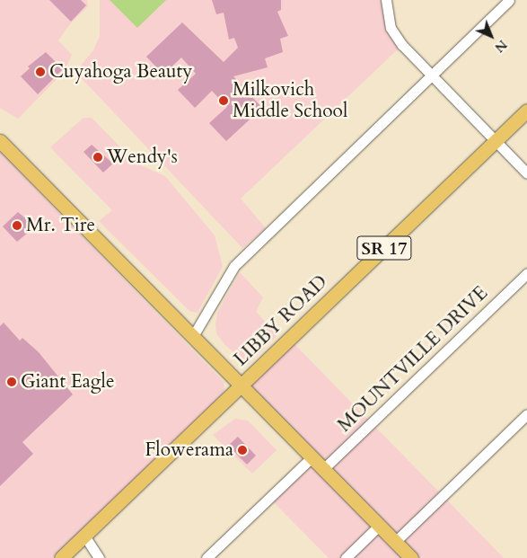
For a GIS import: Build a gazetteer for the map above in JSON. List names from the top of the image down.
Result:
{
  "streets": {
    "main road": ["SR 17", "LIBBY ROAD"],
    "street": ["MOUNTVILLE DRIVE"]
  },
  "places": [
    "Cuyahoga Beauty",
    "Milkovich Middle School",
    "Wendy's",
    "Mr. Tire",
    "Giant Eagle",
    "Flowerama"
  ],
  "north": "bottom right"
}
